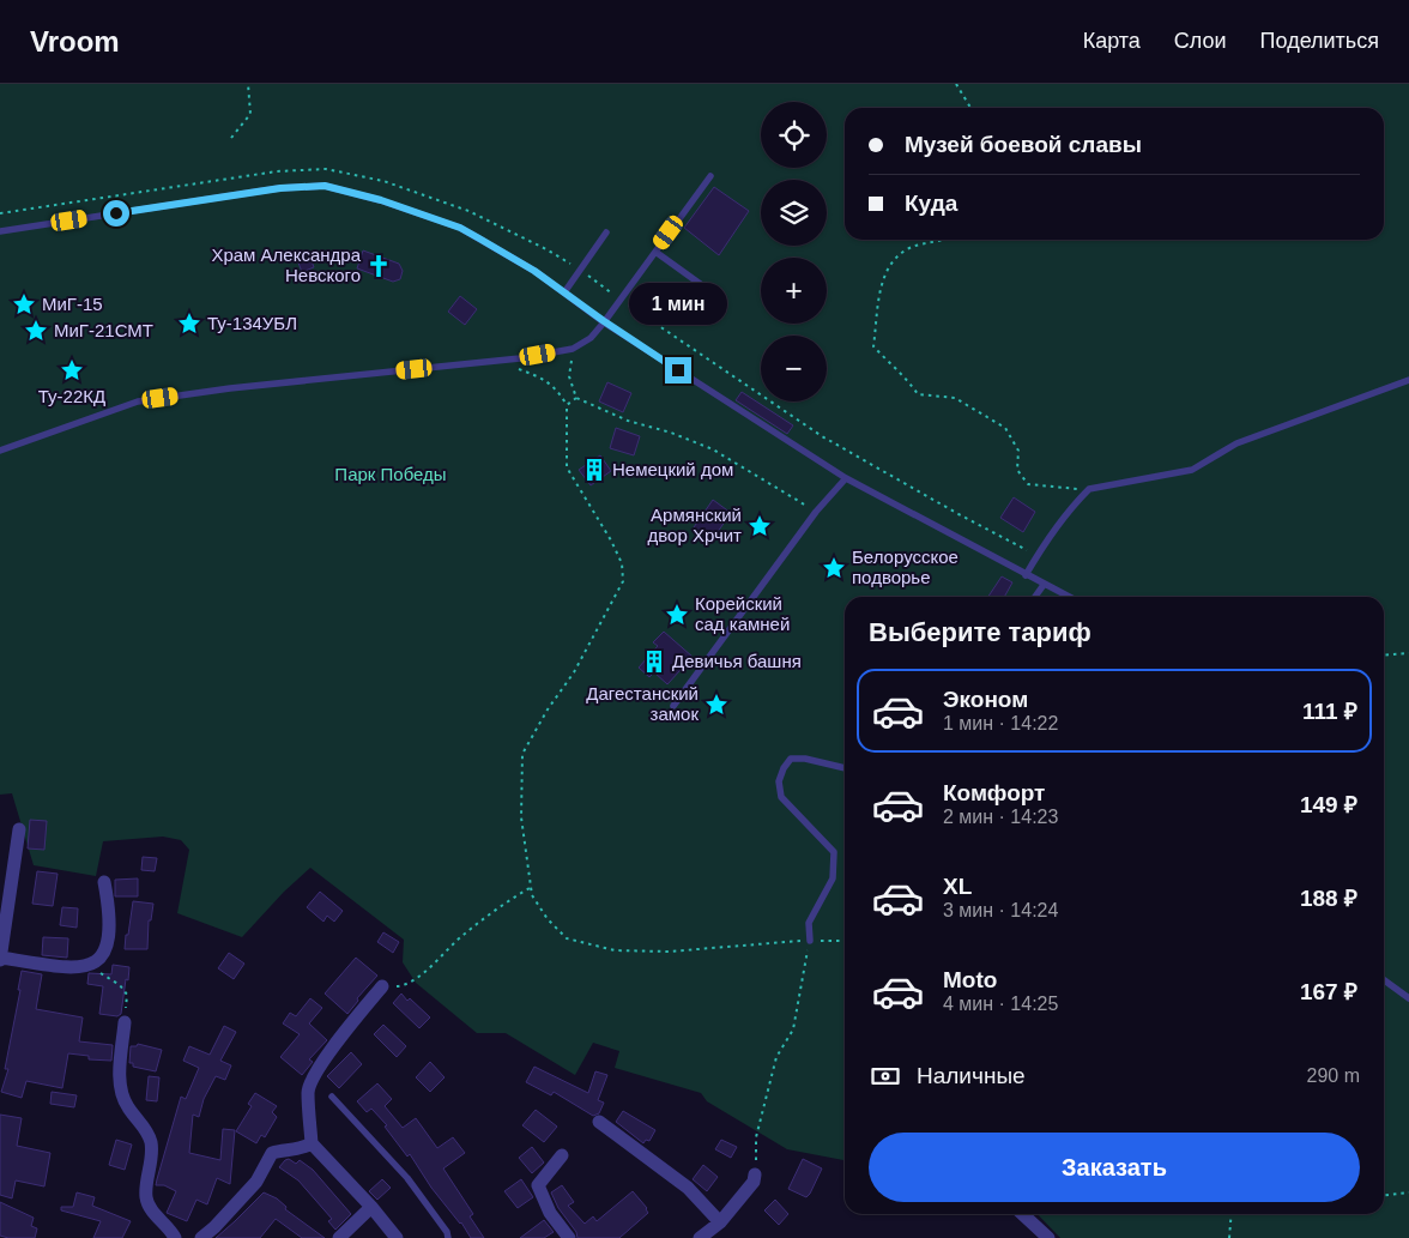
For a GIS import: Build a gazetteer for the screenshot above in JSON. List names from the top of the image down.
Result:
{
  "parks": ["Парк Победы"],
  "places": {
    "church": ["Храм Александра Невского"],
    "place": [
      "МиГ-15",
      "Ту-134УБЛ",
      "МиГ-21СМТ",
      "Ту-22КД",
      "Армянский двор Хрчит",
      "Белорусское подворье",
      "Корейский сад камней",
      "Дагестанский замок"
    ],
    "building": ["Немецкий дом", "Девичья башня"]
  },
  "page": {
    "header": "Vroom",
    "nav": ["Карта", "Слои", "Поделиться"],
    "map_buttons": ["+", "−"],
    "banner": ["Музей боевой славы", "Куда"],
    "bubble": "1 мин",
    "heading": "Выберите тариф",
    "list": [
      {
        "name": "Эконом",
        "note": "1 мин · 14:22",
        "value": "111 ₽"
      },
      {
        "name": "Комфорт",
        "note": "2 мин · 14:23",
        "value": "149 ₽"
      },
      {
        "name": "XL",
        "note": "3 мин · 14:24",
        "value": "188 ₽"
      },
      {
        "name": "Moto",
        "note": "4 мин · 14:25",
        "value": "167 ₽"
      }
    ],
    "pay": ["Наличные", "290 m"],
    "buttons": "Заказать"
  }
}
